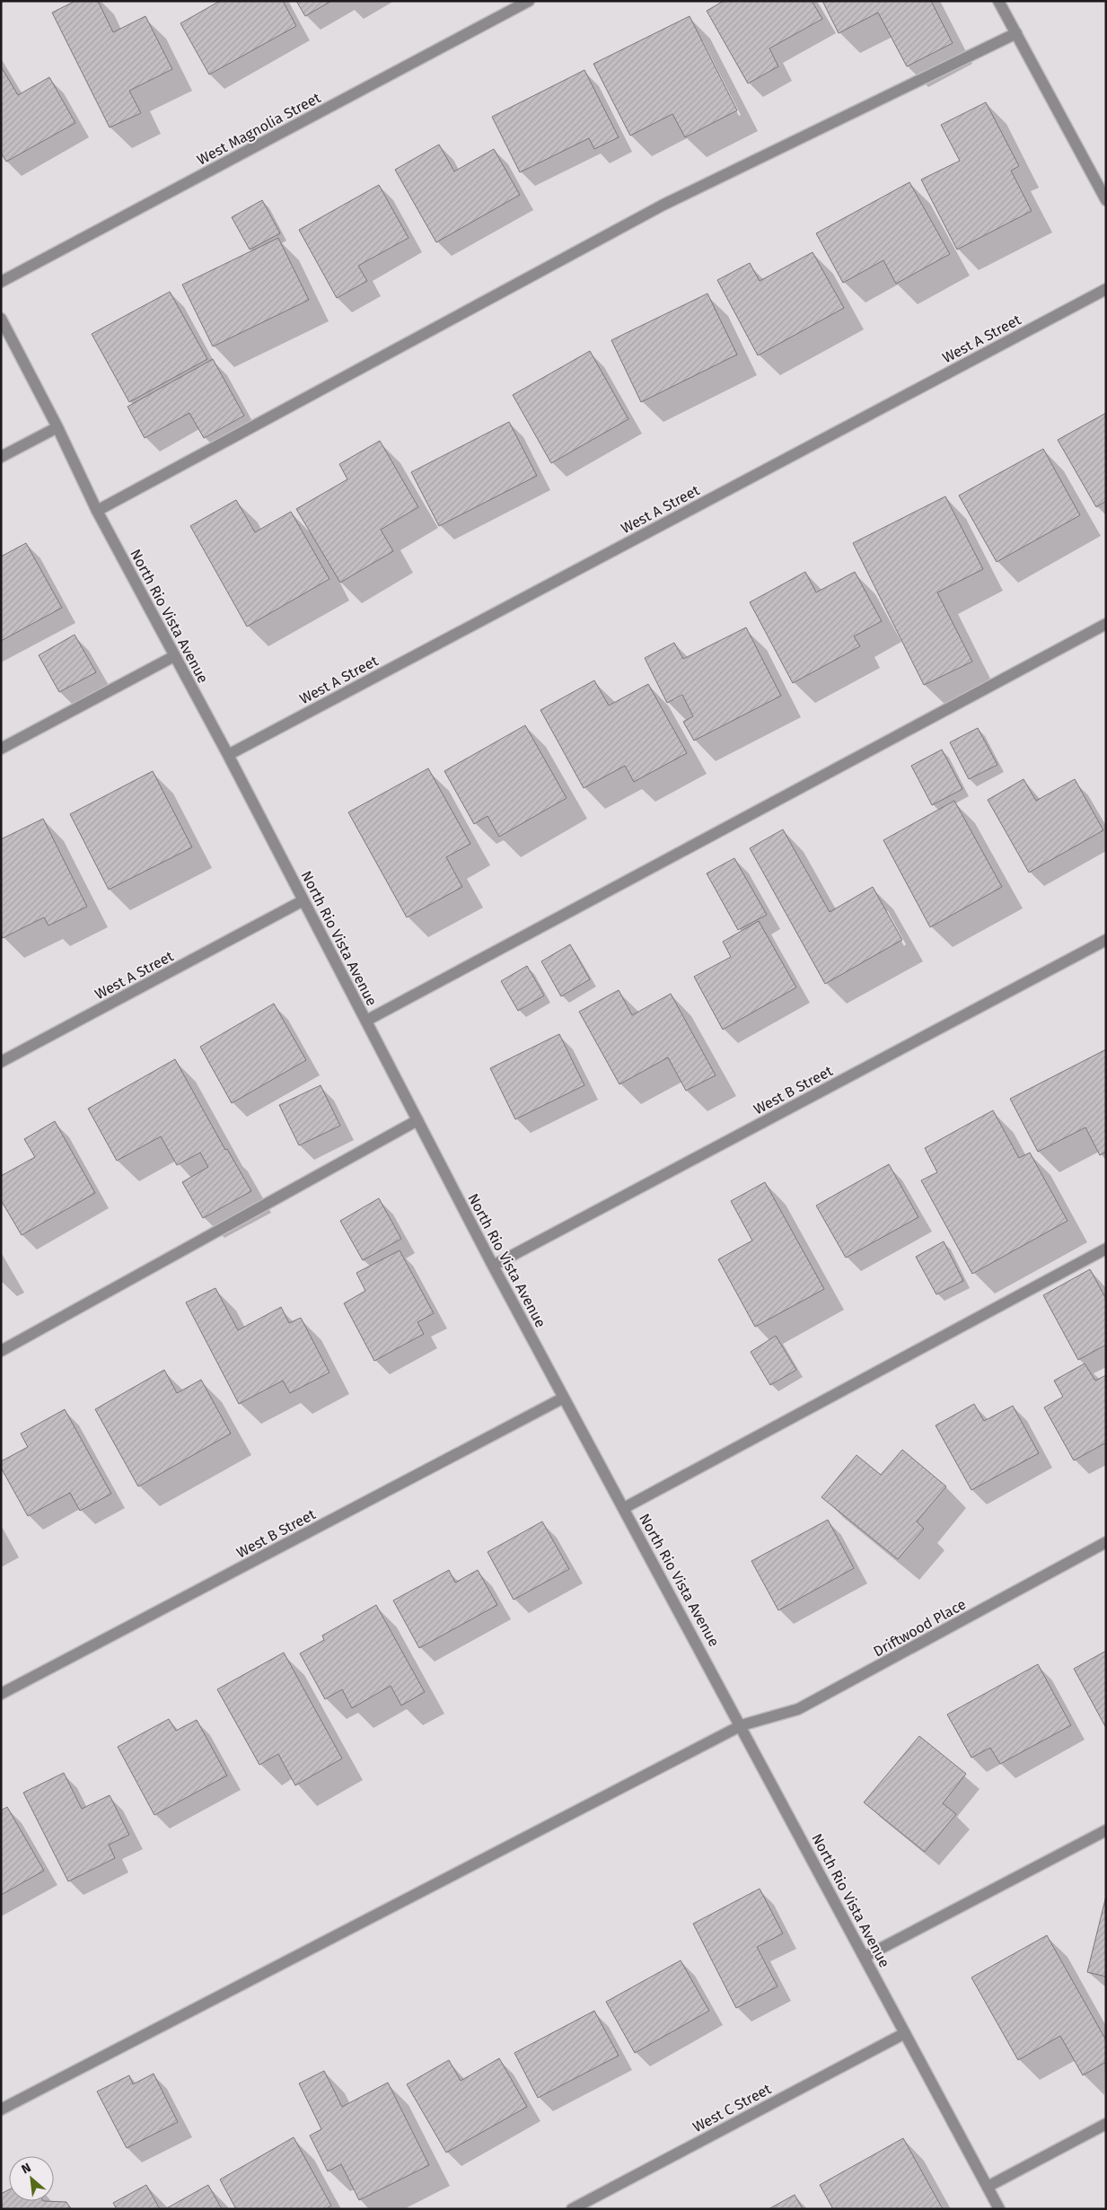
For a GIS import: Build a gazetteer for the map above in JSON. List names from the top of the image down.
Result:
{
  "streets": {
    "street": [
      "West Magnolia Street",
      "West A Street",
      "North Rio Vista Avenue",
      "West B Street",
      "Driftwood Place",
      "West C Street"
    ]
  },
  "crossings": [
    ["West A Street", "North Rio Vista Avenue"],
    ["North Rio Vista Avenue", "West B Street"],
    ["North Rio Vista Avenue", "Driftwood Place"],
    ["North Rio Vista Avenue", "West C Street"]
  ],
  "north": "top left"
}
